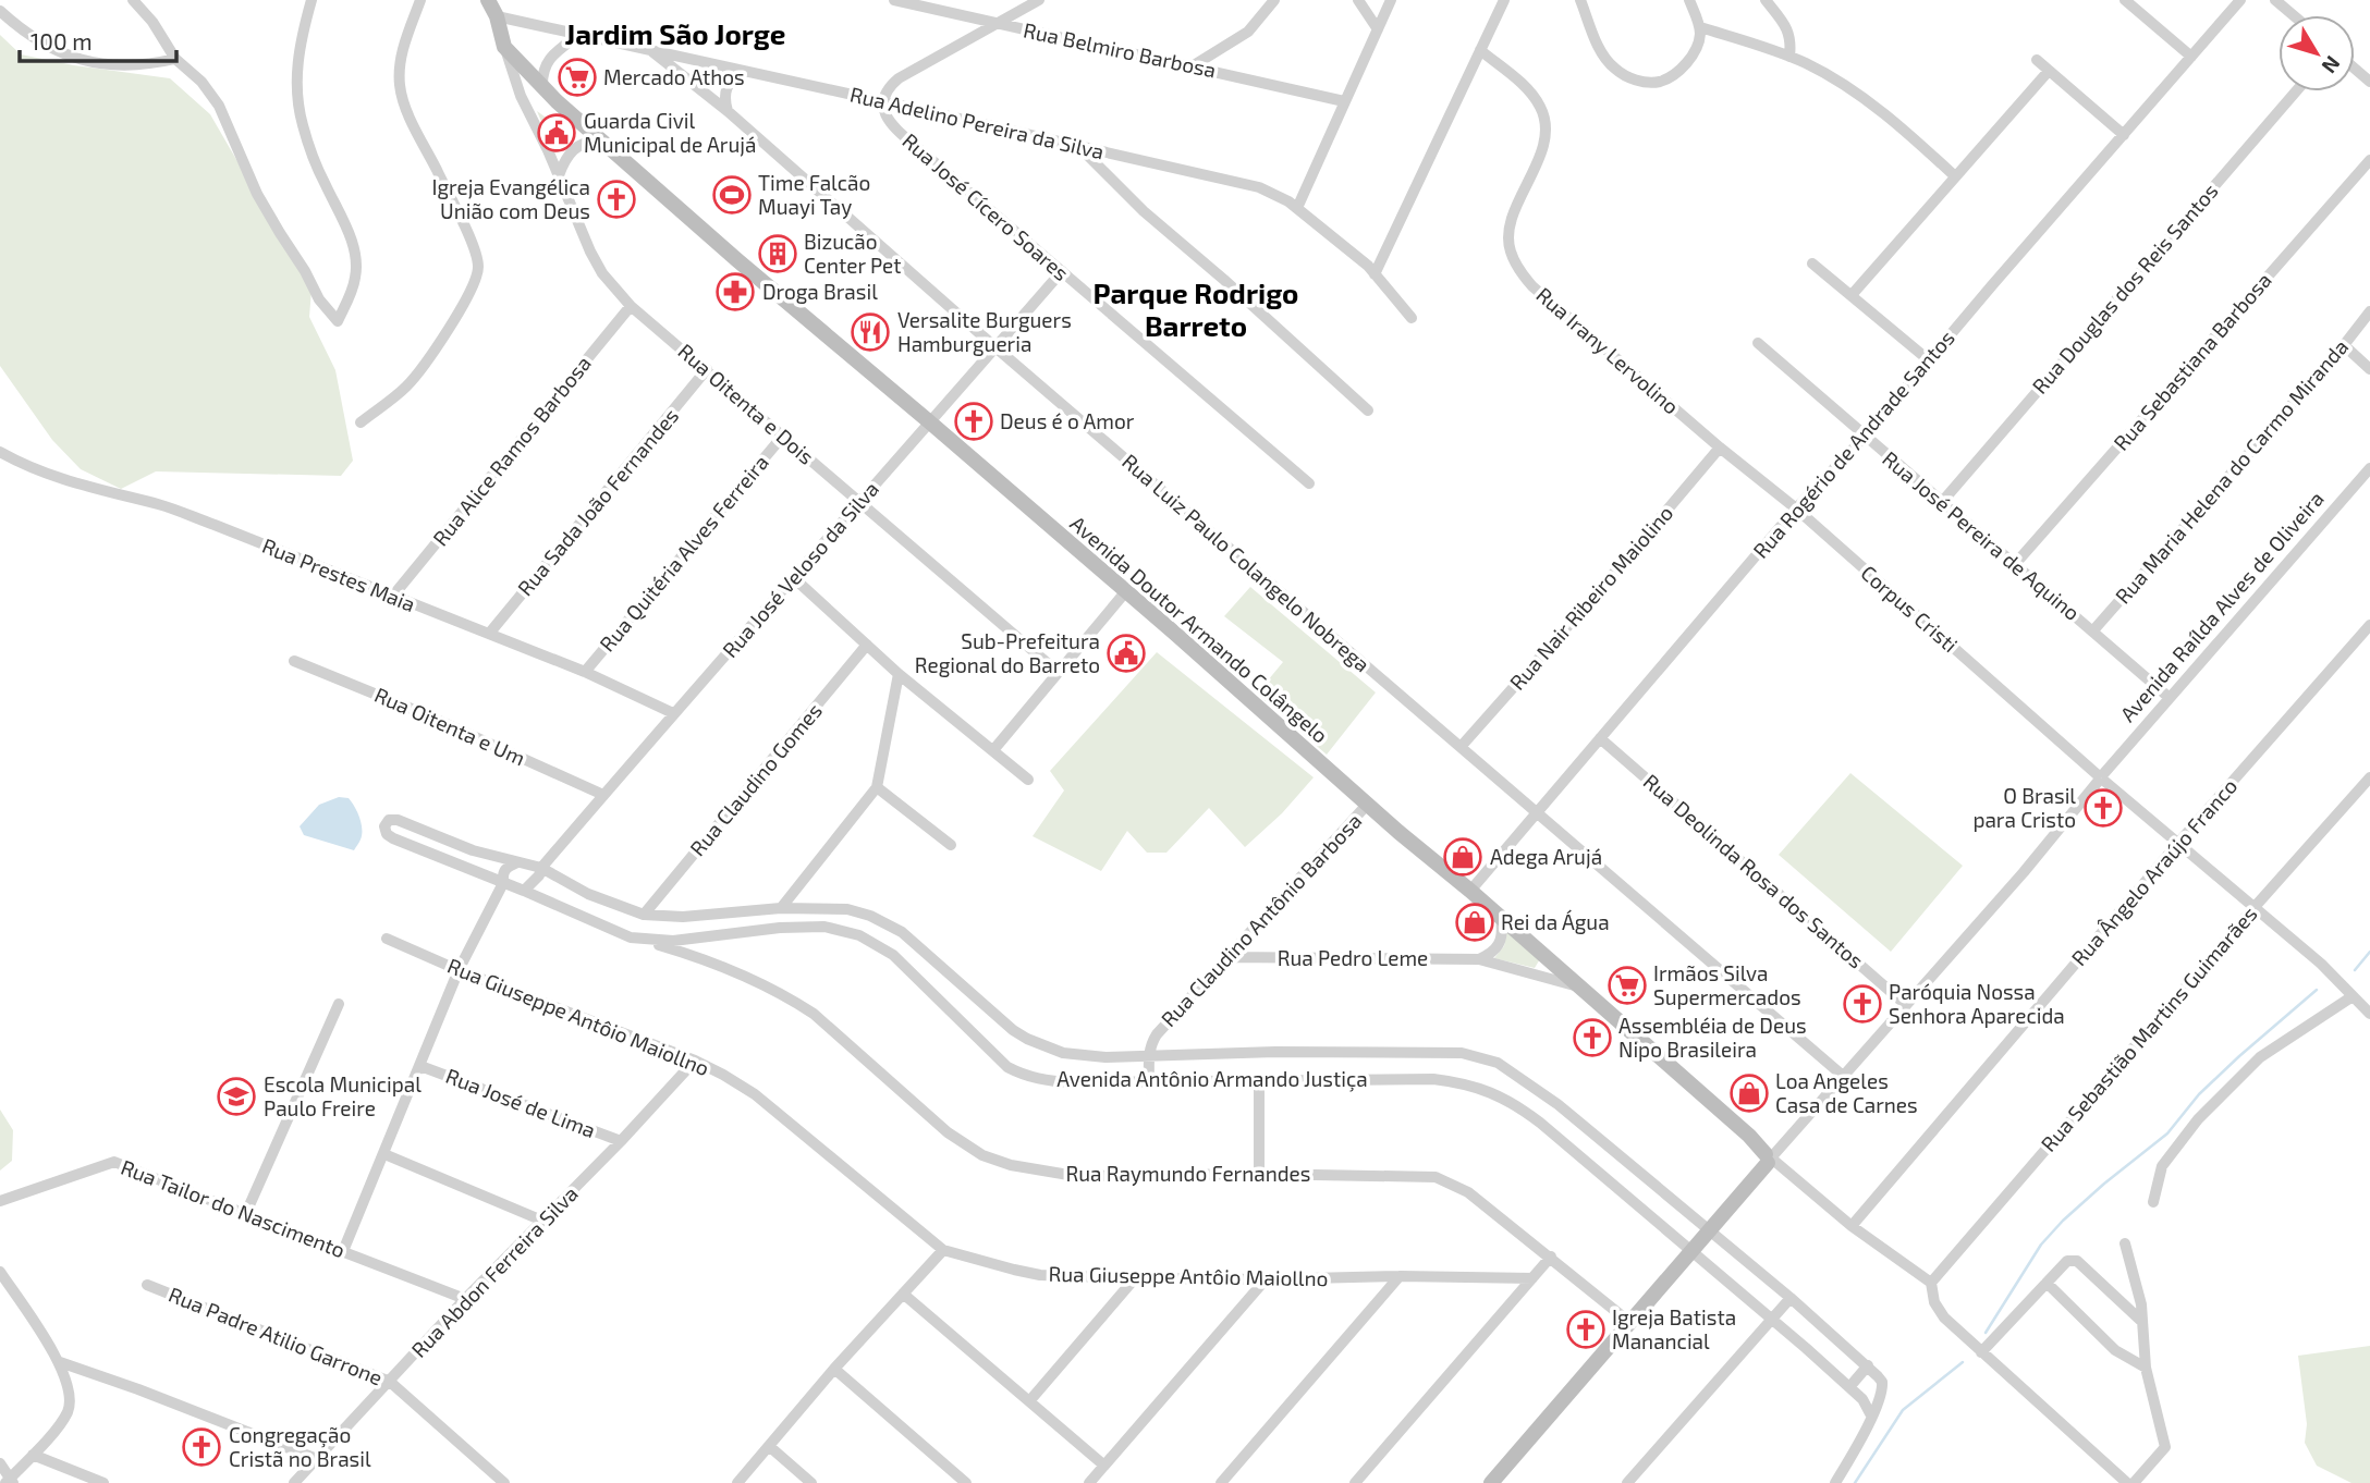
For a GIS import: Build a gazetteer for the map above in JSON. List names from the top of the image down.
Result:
{
  "streets": {
    "street": [
      "Rua Belmiro Barbosa",
      "Rua Adelino Pereira da Silva",
      "Rua José Cícero Soares",
      "Rua Douglas dos Reis Santos",
      "Rua Irany Lervolino",
      "Rua Sebastiana Barbosa",
      "Rua Oitenta e Dois",
      "Rua Rogério de Andrade Santos",
      "Rua Alice Ramos Barbosa",
      "Rua Maria Helena do Carmo Miranda",
      "Rua Sada João Fernandes",
      "Rua José Pereira de Aquino",
      "Rua Quitéria Alves Ferreira",
      "Rua Luiz Paulo Colangelo Nobrega",
      "Rua José Veloso da Silva",
      "Rua Prestes Maia",
      "Rua Nair Ribeiro Maiolino",
      "Avenida Raílda Alves de Oliveira",
      "Corpus Cristi",
      "Avenida Doutor Armando Colângelo",
      "Rua Oitenta e Um",
      "Rua Claudino Gomes",
      "Rua Deolinda Rosa dos Santos",
      "Rua Ângelo Araújo Franco",
      "Rua Claudino Antônio Barbosa",
      "Rua Pedro Leme",
      "Rua Giuseppe Antôio Maiollno",
      "Rua Sebastião Martins Guimarães",
      "Avenida Antônio Armando Justiça",
      "Rua José de Lima",
      "Rua Raymundo Fernandes",
      "Rua Tailor do Nascimento",
      "Rua Abdon Ferreira Silva",
      "Rua Padre Atilio Garrone"
    ]
  },
  "crossings": [
    ["Rua Adelino Pereira da Silva", "Rua José Cícero Soares"],
    ["Rua Adelino Pereira da Silva", "Rua Luiz Paulo Colangelo Nobrega"],
    ["Rua José Cícero Soares", "Rua José Veloso da Silva"],
    ["Rua Douglas dos Reis Santos", "Rua José Pereira de Aquino"],
    ["Rua Irany Lervolino", "Rua Nair Ribeiro Maiolino"],
    ["Rua Irany Lervolino", "Corpus Cristi"],
    ["Rua Sebastiana Barbosa", "Rua José Pereira de Aquino"],
    ["Rua Oitenta e Dois", "Rua Alice Ramos Barbosa"],
    ["Rua Oitenta e Dois", "Rua Sada João Fernandes"],
    ["Rua Oitenta e Dois", "Rua Quitéria Alves Ferreira"],
    ["Rua Oitenta e Dois", "Rua José Veloso da Silva"],
    ["Rua Oitenta e Dois", "Avenida Doutor Armando Colângelo"],
    ["Rua Rogério de Andrade Santos", "Rua José Pereira de Aquino"],
    ["Rua Rogério de Andrade Santos", "Rua Luiz Paulo Colangelo Nobrega"],
    ["Rua Rogério de Andrade Santos", "Corpus Cristi"],
    ["Rua Rogério de Andrade Santos", "Avenida Doutor Armando Colângelo"],
    ["Rua Rogério de Andrade Santos", "Rua Deolinda Rosa dos Santos"],
    ["Rua Alice Ramos Barbosa", "Rua Prestes Maia"],
    ["Rua Maria Helena do Carmo Miranda", "Rua José Pereira de Aquino"],
    ["Rua Sada João Fernandes", "Rua Prestes Maia"],
    ["Rua José Pereira de Aquino", "Avenida Raílda Alves de Oliveira"],
    ["Rua Quitéria Alves Ferreira", "Rua Prestes Maia"],
    ["Rua Luiz Paulo Colangelo Nobrega", "Rua José Veloso da Silva"],
    ["Rua Luiz Paulo Colangelo Nobrega", "Rua Nair Ribeiro Maiolino"],
    ["Rua Luiz Paulo Colangelo Nobrega", "Avenida Raílda Alves de Oliveira"],
    ["Rua José Veloso da Silva", "Rua Prestes Maia"],
    ["Rua José Veloso da Silva", "Avenida Doutor Armando Colângelo"],
    ["Rua José Veloso da Silva", "Rua Oitenta e Um"],
    ["Rua José Veloso da Silva", "Avenida Antônio Armando Justiça"],
    ["Rua Nair Ribeiro Maiolino", "Corpus Cristi"],
    ["Avenida Raílda Alves de Oliveira", "Corpus Cristi"],
    ["Avenida Raílda Alves de Oliveira", "Avenida Doutor Armando Colângelo"],
    ["Avenida Raílda Alves de Oliveira", "Rua Deolinda Rosa dos Santos"],
    ["Avenida Raílda Alves de Oliveira", "Avenida Antônio Armando Justiça"],
    ["Avenida Raílda Alves de Oliveira", "Rua Raymundo Fernandes"],
    ["Corpus Cristi", "Rua Ângelo Araújo Franco"],
    ["Corpus Cristi", "Rua Sebastião Martins Guimarães"],
    ["Avenida Doutor Armando Colângelo", "Rua Ângelo Araújo Franco"],
    ["Avenida Doutor Armando Colângelo", "Rua Claudino Antônio Barbosa"],
    ["Avenida Doutor Armando Colângelo", "Rua Pedro Leme"],
    ["Avenida Doutor Armando Colângelo", "Rua Sebastião Martins Guimarães"],
    ["Rua Claudino Gomes", "Avenida Antônio Armando Justiça"],
    ["Rua Claudino Antônio Barbosa", "Rua Pedro Leme"],
    ["Rua Claudino Antônio Barbosa", "Avenida Antônio Armando Justiça"],
    ["Rua Giuseppe Antôio Maiollno", "Rua Abdon Ferreira Silva"],
    ["Avenida Antônio Armando Justiça", "Rua Raymundo Fernandes"],
    ["Rua José de Lima", "Rua Abdon Ferreira Silva"],
    ["Rua Tailor do Nascimento", "Rua Abdon Ferreira Silva"],
    ["Rua Abdon Ferreira Silva", "Rua Padre Atilio Garrone"]
  ],
  "districts": ["Jardim São Jorge", "Parque Rodrigo Barreto"],
  "places": {
    "supermarket": ["Mercado Athos", "Irmãos Silva Supermercados"],
    "public building": ["Guarda Civil Municipal de Arujá", "Sub-Prefeitura Regional do Barreto"],
    "sports": ["Time Falcão Muayi Tay"],
    "church": [
      "Igreja Evangélica União com Deus",
      "Deus é o Amor",
      "O Brasil para Cristo",
      "Paróquia Nossa Senhora Aparecida",
      "Assembléia de Deus Nipo Brasileira",
      "Igreja Batista Manancial",
      "Congregação Cristã no Brasil"
    ],
    "building": ["Bizucão Center Pet"],
    "pharmacy": ["Droga Brasil"],
    "restaurant": ["Versalite Burguers Hamburgueria"],
    "shop": ["Adega Arujá", "Rei da Água", "Loa Angeles Casa de Carnes"],
    "school or university": ["Escola Municipal Paulo Freire"]
  },
  "scale_bar": "100 m",
  "north": "bottom right"
}
